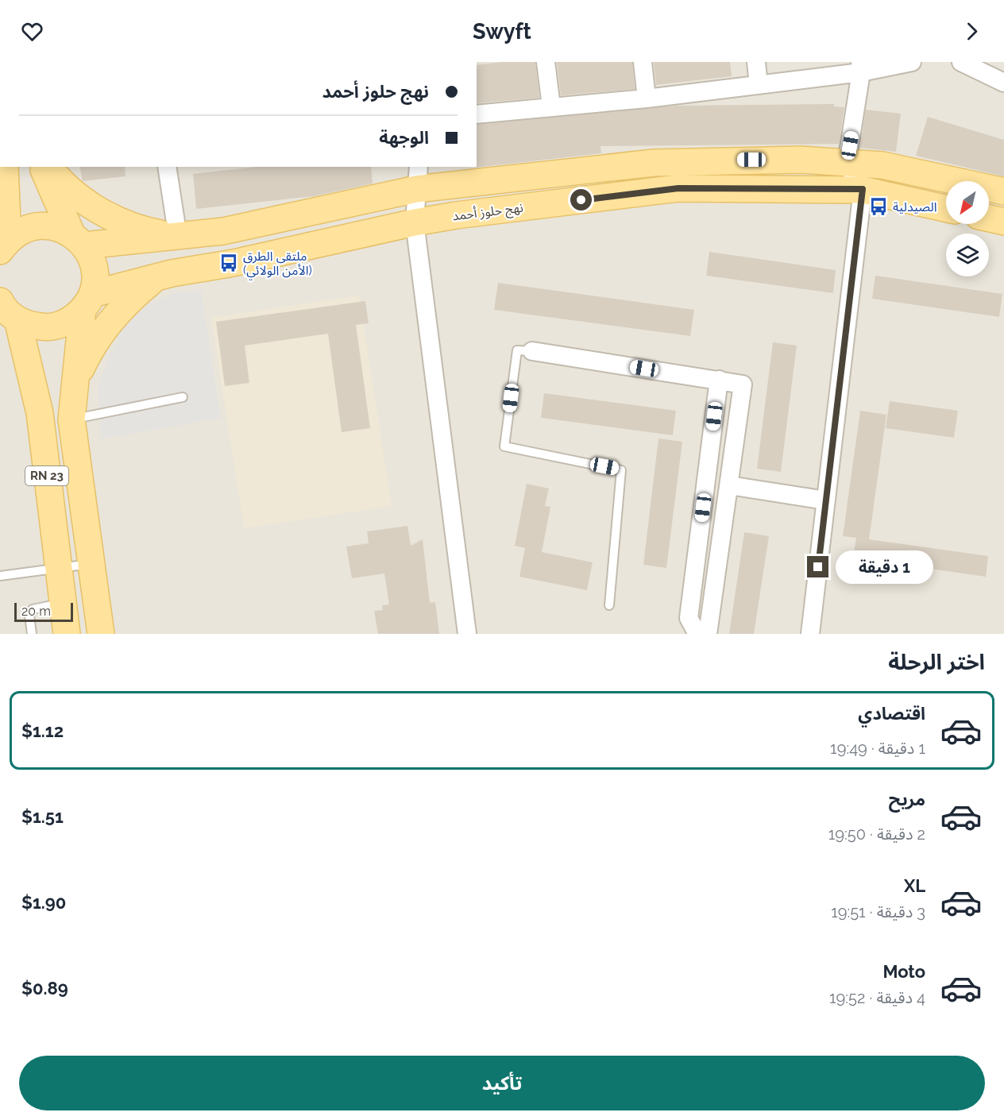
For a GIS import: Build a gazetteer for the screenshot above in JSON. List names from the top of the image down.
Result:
{
  "streets": {
    "main road": ["نهج حلوز أحمد", "RN 23"]
  },
  "crossings": [
    ["نهج حلوز أحمد", "RN 23"]
  ],
  "places": {
    "bus stop": ["الصيدلية", "ملتقى الطرق (الأمن الولائي)"]
  },
  "scale_bar": "20 m",
  "north": "bottom left",
  "page": {
    "header": "Swyft",
    "banner": ["نهج حلوز أحمد", "الوجهة"],
    "bubble": "1 دقيقة",
    "scale": "20 m",
    "heading": "اختر الرحلة",
    "list": [
      {
        "name": "اقتصادي",
        "note": "1 دقيقة · 19:49",
        "value": "$1.12"
      },
      {
        "name": "مريح",
        "note": "2 دقيقة · 19:50",
        "value": "$1.51"
      },
      {
        "name": "XL",
        "note": "3 دقيقة · 19:51",
        "value": "$1.90"
      },
      {
        "name": "Moto",
        "note": "4 دقيقة · 19:52",
        "value": "$0.89"
      }
    ],
    "buttons": "تأكيد"
  }
}
